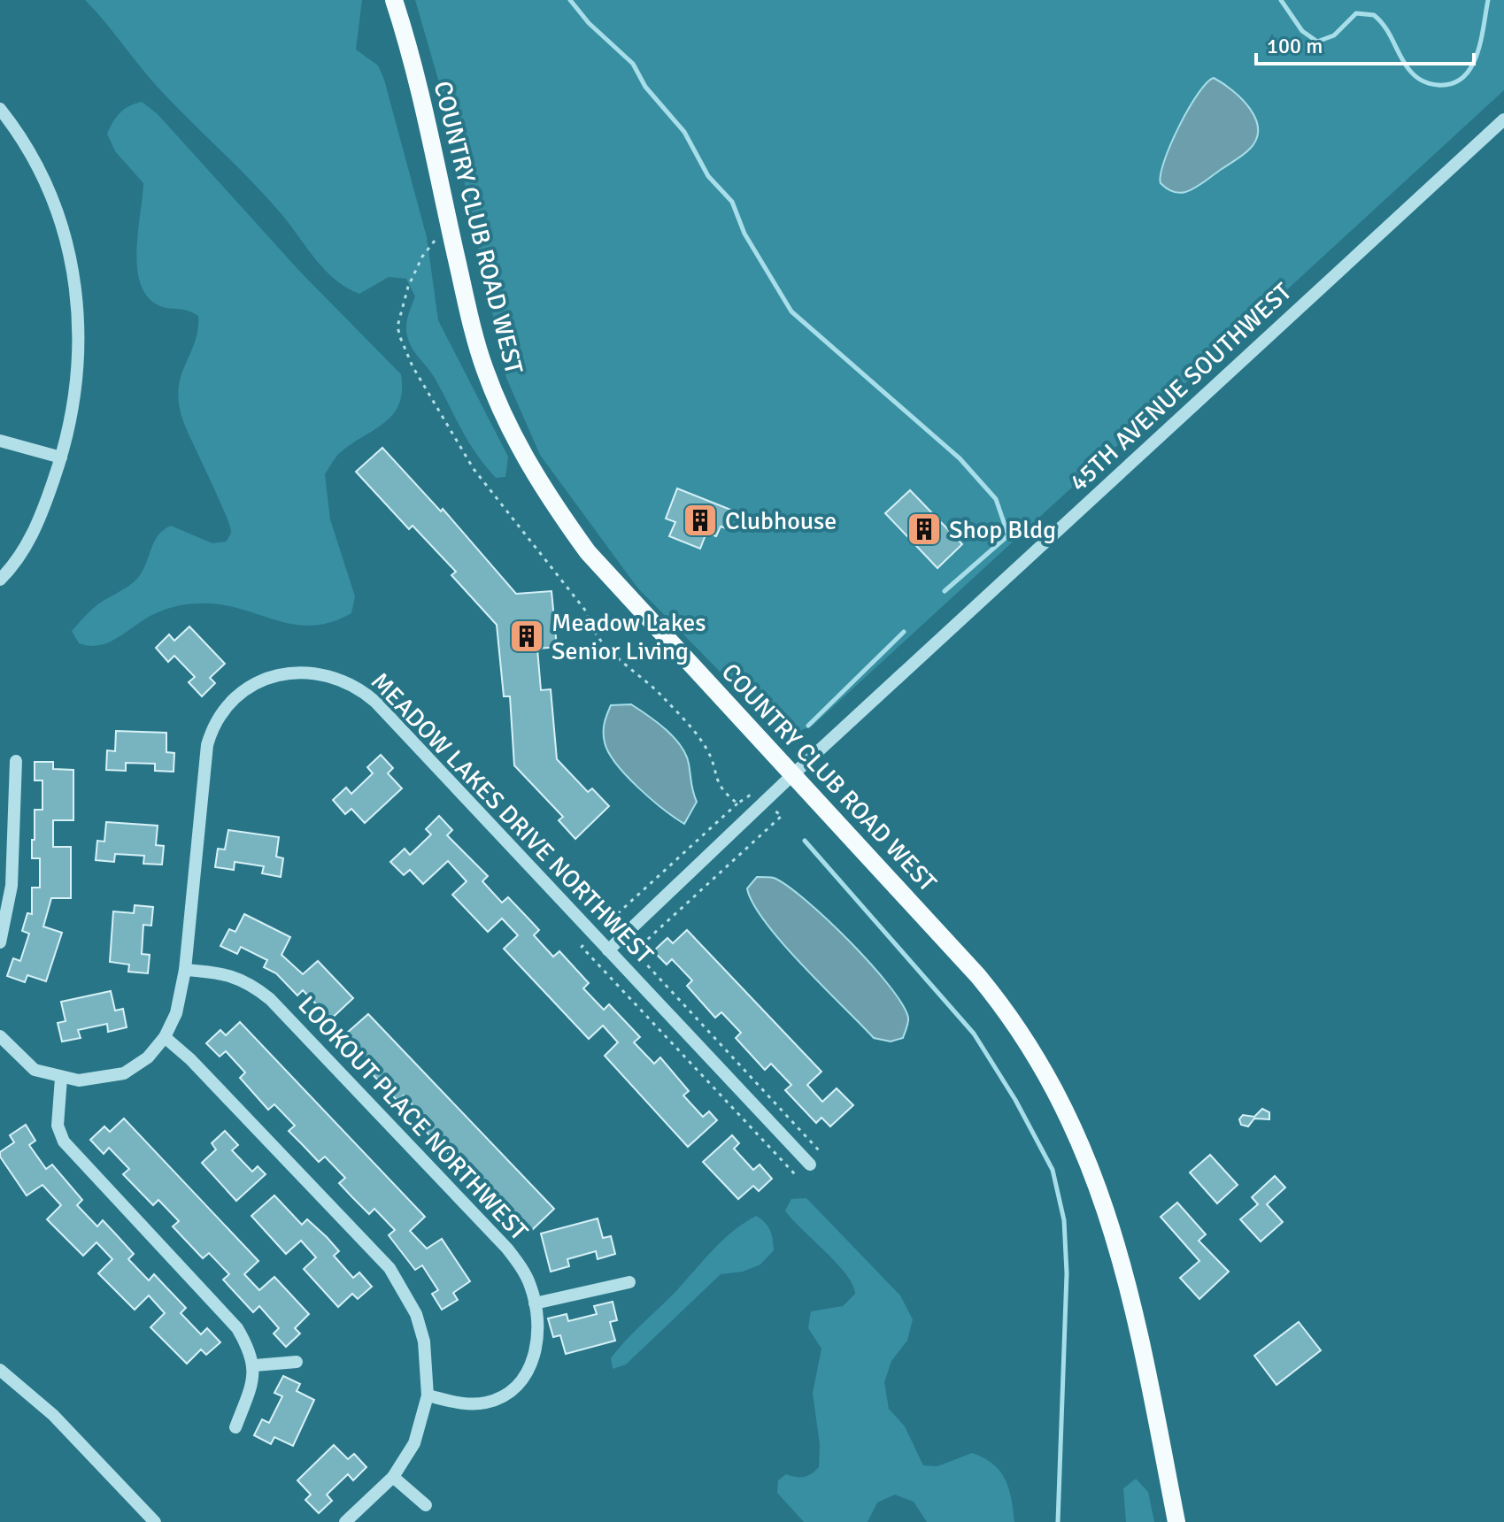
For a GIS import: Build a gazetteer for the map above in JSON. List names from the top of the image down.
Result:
{
  "streets": {
    "main road": ["COUNTRY CLUB ROAD WEST"],
    "street": ["45TH AVENUE SOUTHWEST", "MEADOW LAKES DRIVE NORTHWEST", "LOOKOUT PLACE NORTHWEST"]
  },
  "crossings": [
    ["COUNTRY CLUB ROAD WEST", "45TH AVENUE SOUTHWEST"],
    ["45TH AVENUE SOUTHWEST", "MEADOW LAKES DRIVE NORTHWEST"],
    ["MEADOW LAKES DRIVE NORTHWEST", "LOOKOUT PLACE NORTHWEST"]
  ],
  "places": {
    "building": ["Clubhouse", "Shop Bldg", "Meadow Lakes Senior Living"]
  },
  "scale_bar": "100 m"
}
